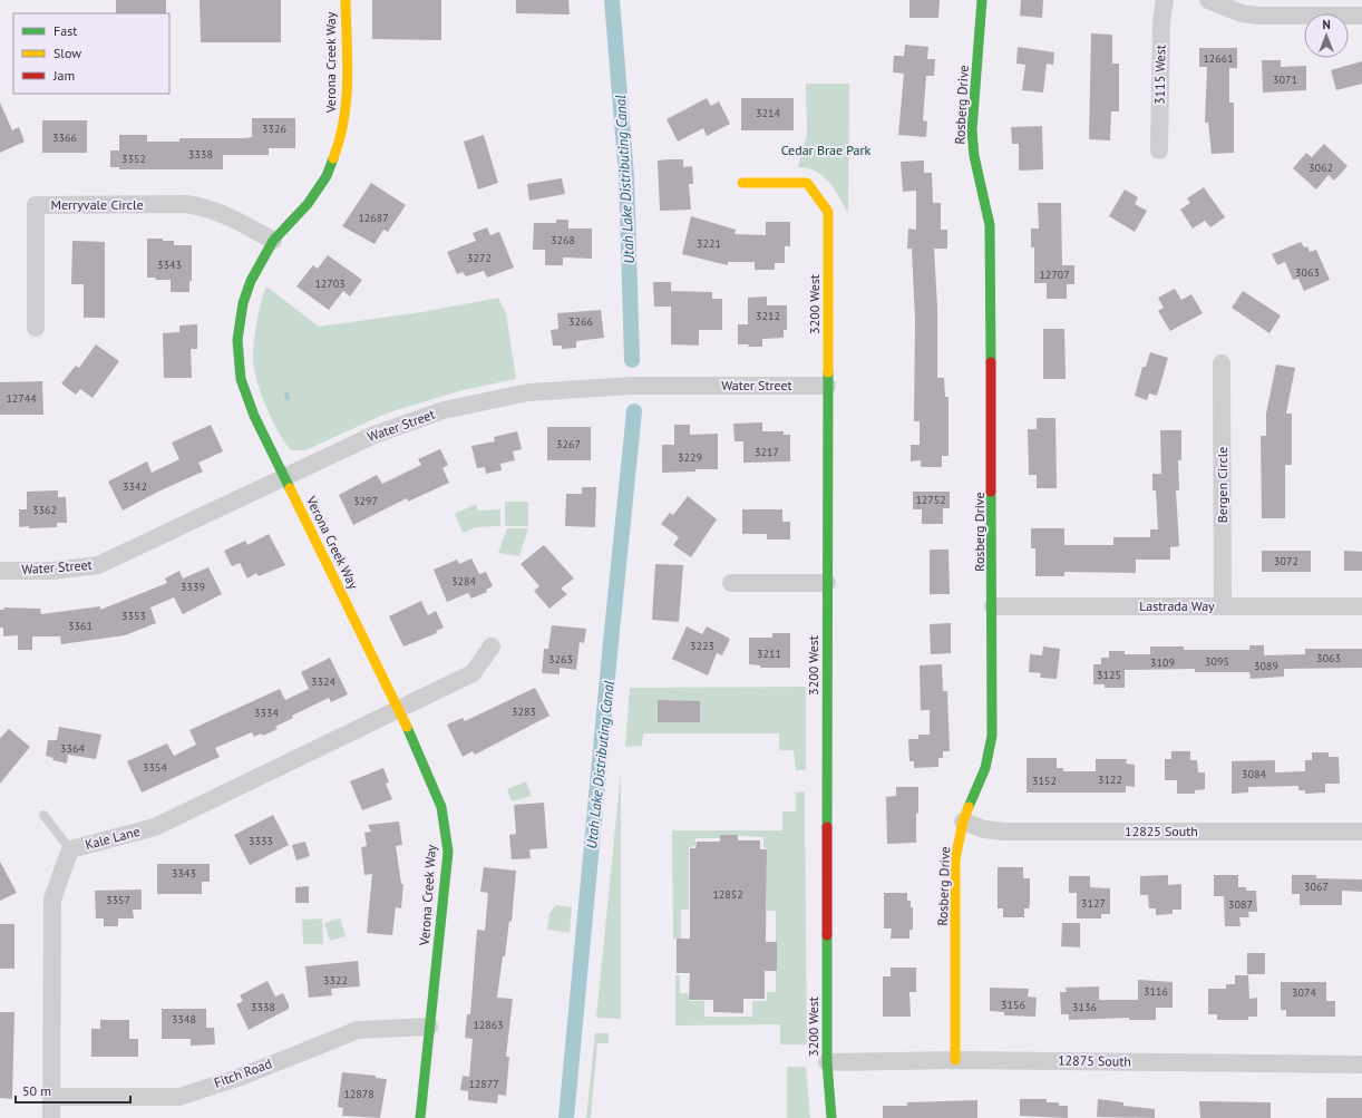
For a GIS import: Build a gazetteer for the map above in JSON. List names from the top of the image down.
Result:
{
  "streets": {
    "street": [
      "Verona Creek Way",
      "3115 West",
      "Rosberg Drive",
      "Merryvale Circle",
      "3200 West",
      "Water Street",
      "Bergen Circle",
      "Lastrada Way",
      "12825 South",
      "Kale Lane",
      "12875 South",
      "Fitch Road"
    ]
  },
  "crossings": [
    ["Verona Creek Way", "Merryvale Circle"],
    ["Verona Creek Way", "Water Street"],
    ["Verona Creek Way", "Kale Lane"],
    ["Verona Creek Way", "Fitch Road"],
    ["Rosberg Drive", "Lastrada Way"],
    ["Rosberg Drive", "12825 South"],
    ["Rosberg Drive", "12875 South"],
    ["3200 West", "Water Street"],
    ["3200 West", "12875 South"],
    ["Bergen Circle", "Lastrada Way"],
    ["Kale Lane", "Fitch Road"]
  ],
  "water": ["Utah Lake Distributing Canal"],
  "parks": ["Cedar Brae Park"],
  "house_numbers": [
    "12661",
    "3071",
    "3214",
    "3326",
    "3366",
    "3338",
    "3352",
    "3062",
    "12687",
    "3268",
    "3221",
    "3272",
    "3343",
    "3063",
    "12707",
    "12703",
    "3212",
    "3266",
    "12744",
    "3267",
    "3217",
    "3229",
    "3342",
    "12752",
    "3297",
    "3362",
    "3072",
    "3284",
    "3339",
    "3353",
    "3361",
    "3223",
    "3211",
    "3063",
    "3263",
    "3095",
    "3109",
    "3089",
    "3125",
    "3324",
    "3283",
    "3334",
    "3364",
    "3354",
    "3084",
    "3122",
    "3152",
    "3333",
    "3343",
    "3067",
    "12852",
    "3357",
    "3127",
    "3087",
    "3322",
    "3116",
    "3074",
    "3156",
    "3338",
    "3136",
    "3348",
    "12863",
    "12877",
    "12878"
  ],
  "legend": ["Fast", "Slow", "Jam"],
  "scale_bar": "50 m",
  "north": "top"
}
